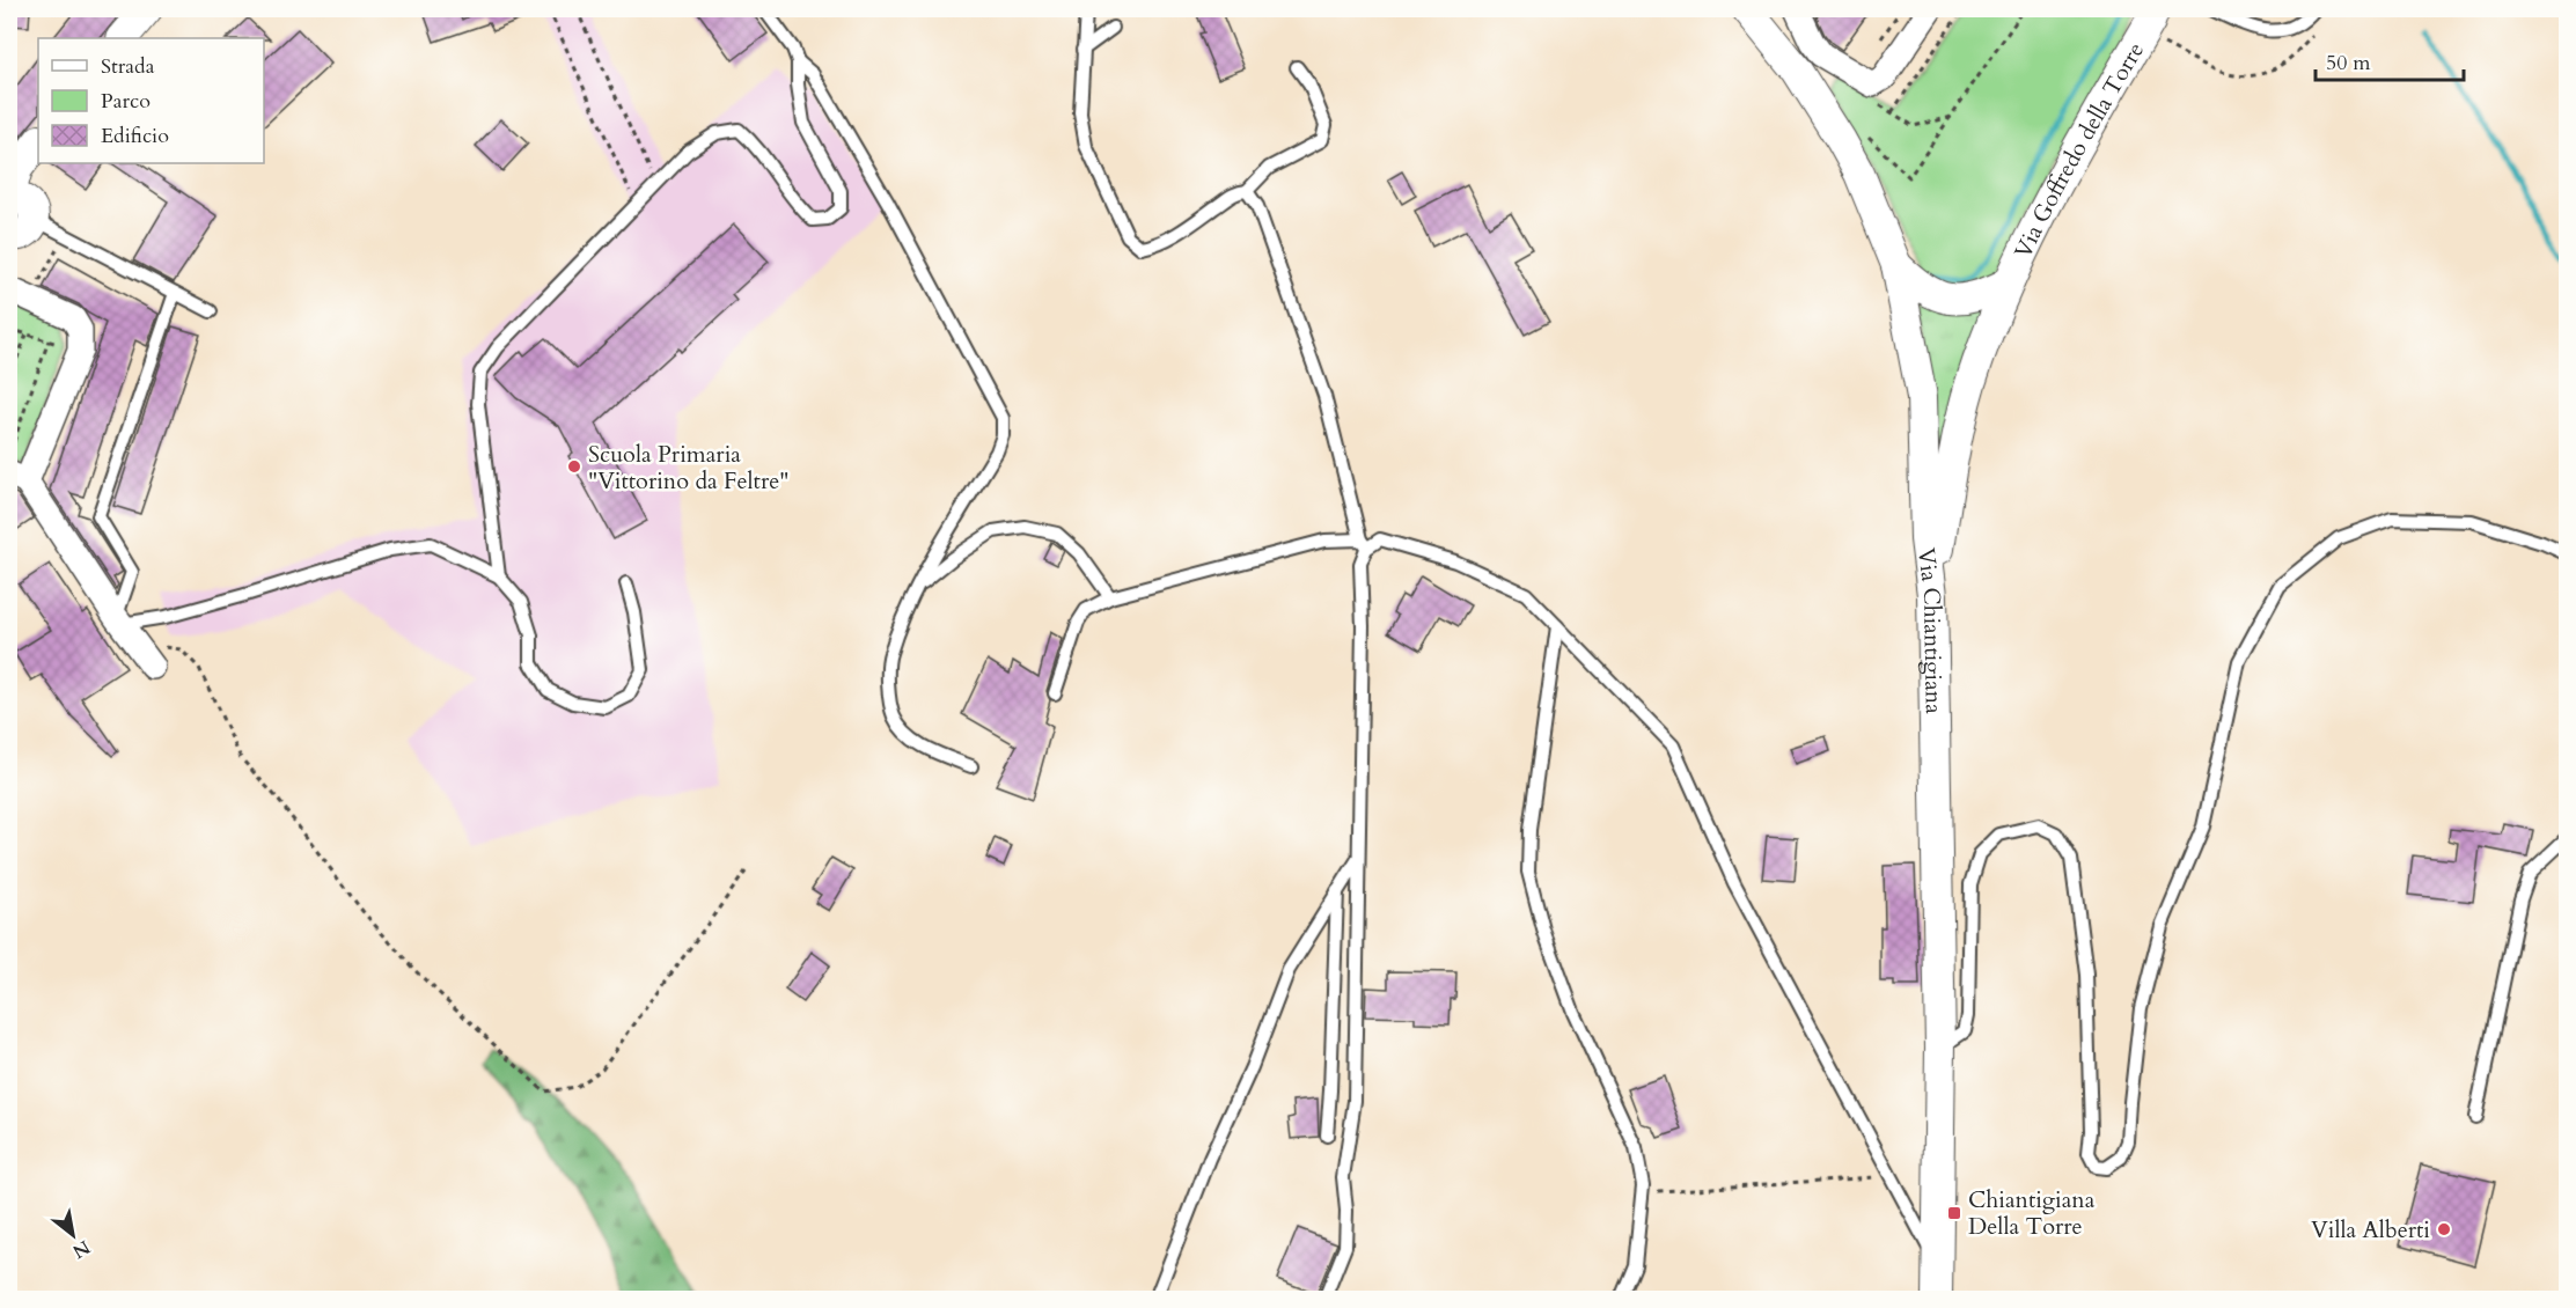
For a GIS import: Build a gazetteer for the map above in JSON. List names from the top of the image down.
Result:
{
  "streets": {
    "street": ["Via Goffredo della Torre", "Via Chiantigiana"]
  },
  "crossings": [
    ["Via Goffredo della Torre", "Via Chiantigiana"]
  ],
  "places": {
    "other": ["Scuola Primaria \"Vittorino da Feltre\"", "Villa Alberti"],
    "transit": ["Chiantigiana Della Torre"]
  },
  "legend": ["Strada", "Parco", "Edificio"],
  "scale_bar": "50 m",
  "north": "bottom right"
}
